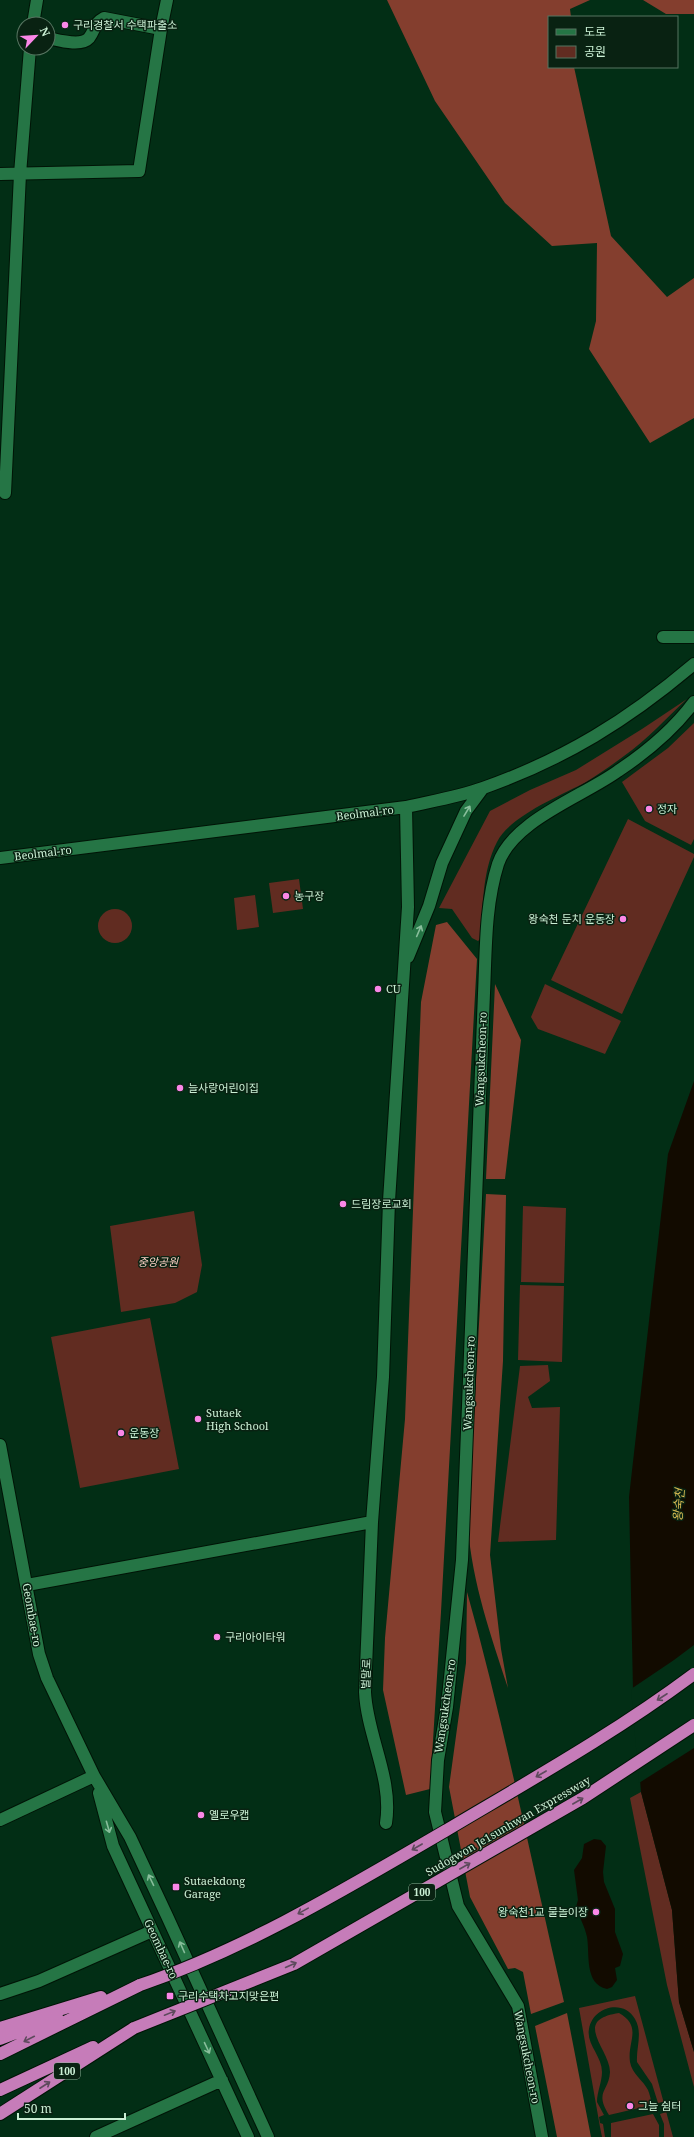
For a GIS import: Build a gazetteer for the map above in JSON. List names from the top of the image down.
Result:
{
  "streets": {
    "highway": ["Sudogwon Je1sunhwan Expressway", "100"],
    "street": [
      "Beolmal-ro",
      "Wangsukcheon-ro",
      "Geombae-ro",
      "벌말로"
    ]
  },
  "crossings": [
    ["Beolmal-ro", "벌말로"]
  ],
  "water": ["왕숙천"],
  "parks": ["중앙공원"],
  "places": {
    "other": [
      "구리경찰서 수택파출소",
      "정자",
      "농구장",
      "왕숙천 둔치 운동장",
      "CU",
      "늘사랑어린이집",
      "드림장로교회",
      "Sutaek High School",
      "운동장",
      "구리아이타워",
      "옐로우캡",
      "왕숙천1교 물놀이장",
      "그늘 쉼터"
    ],
    "transit": ["Sutaekdong Garage", "구리수택차고지맞은편"]
  },
  "legend": ["도로", "공원"],
  "scale_bar": "50 m",
  "north": "top right"
}
